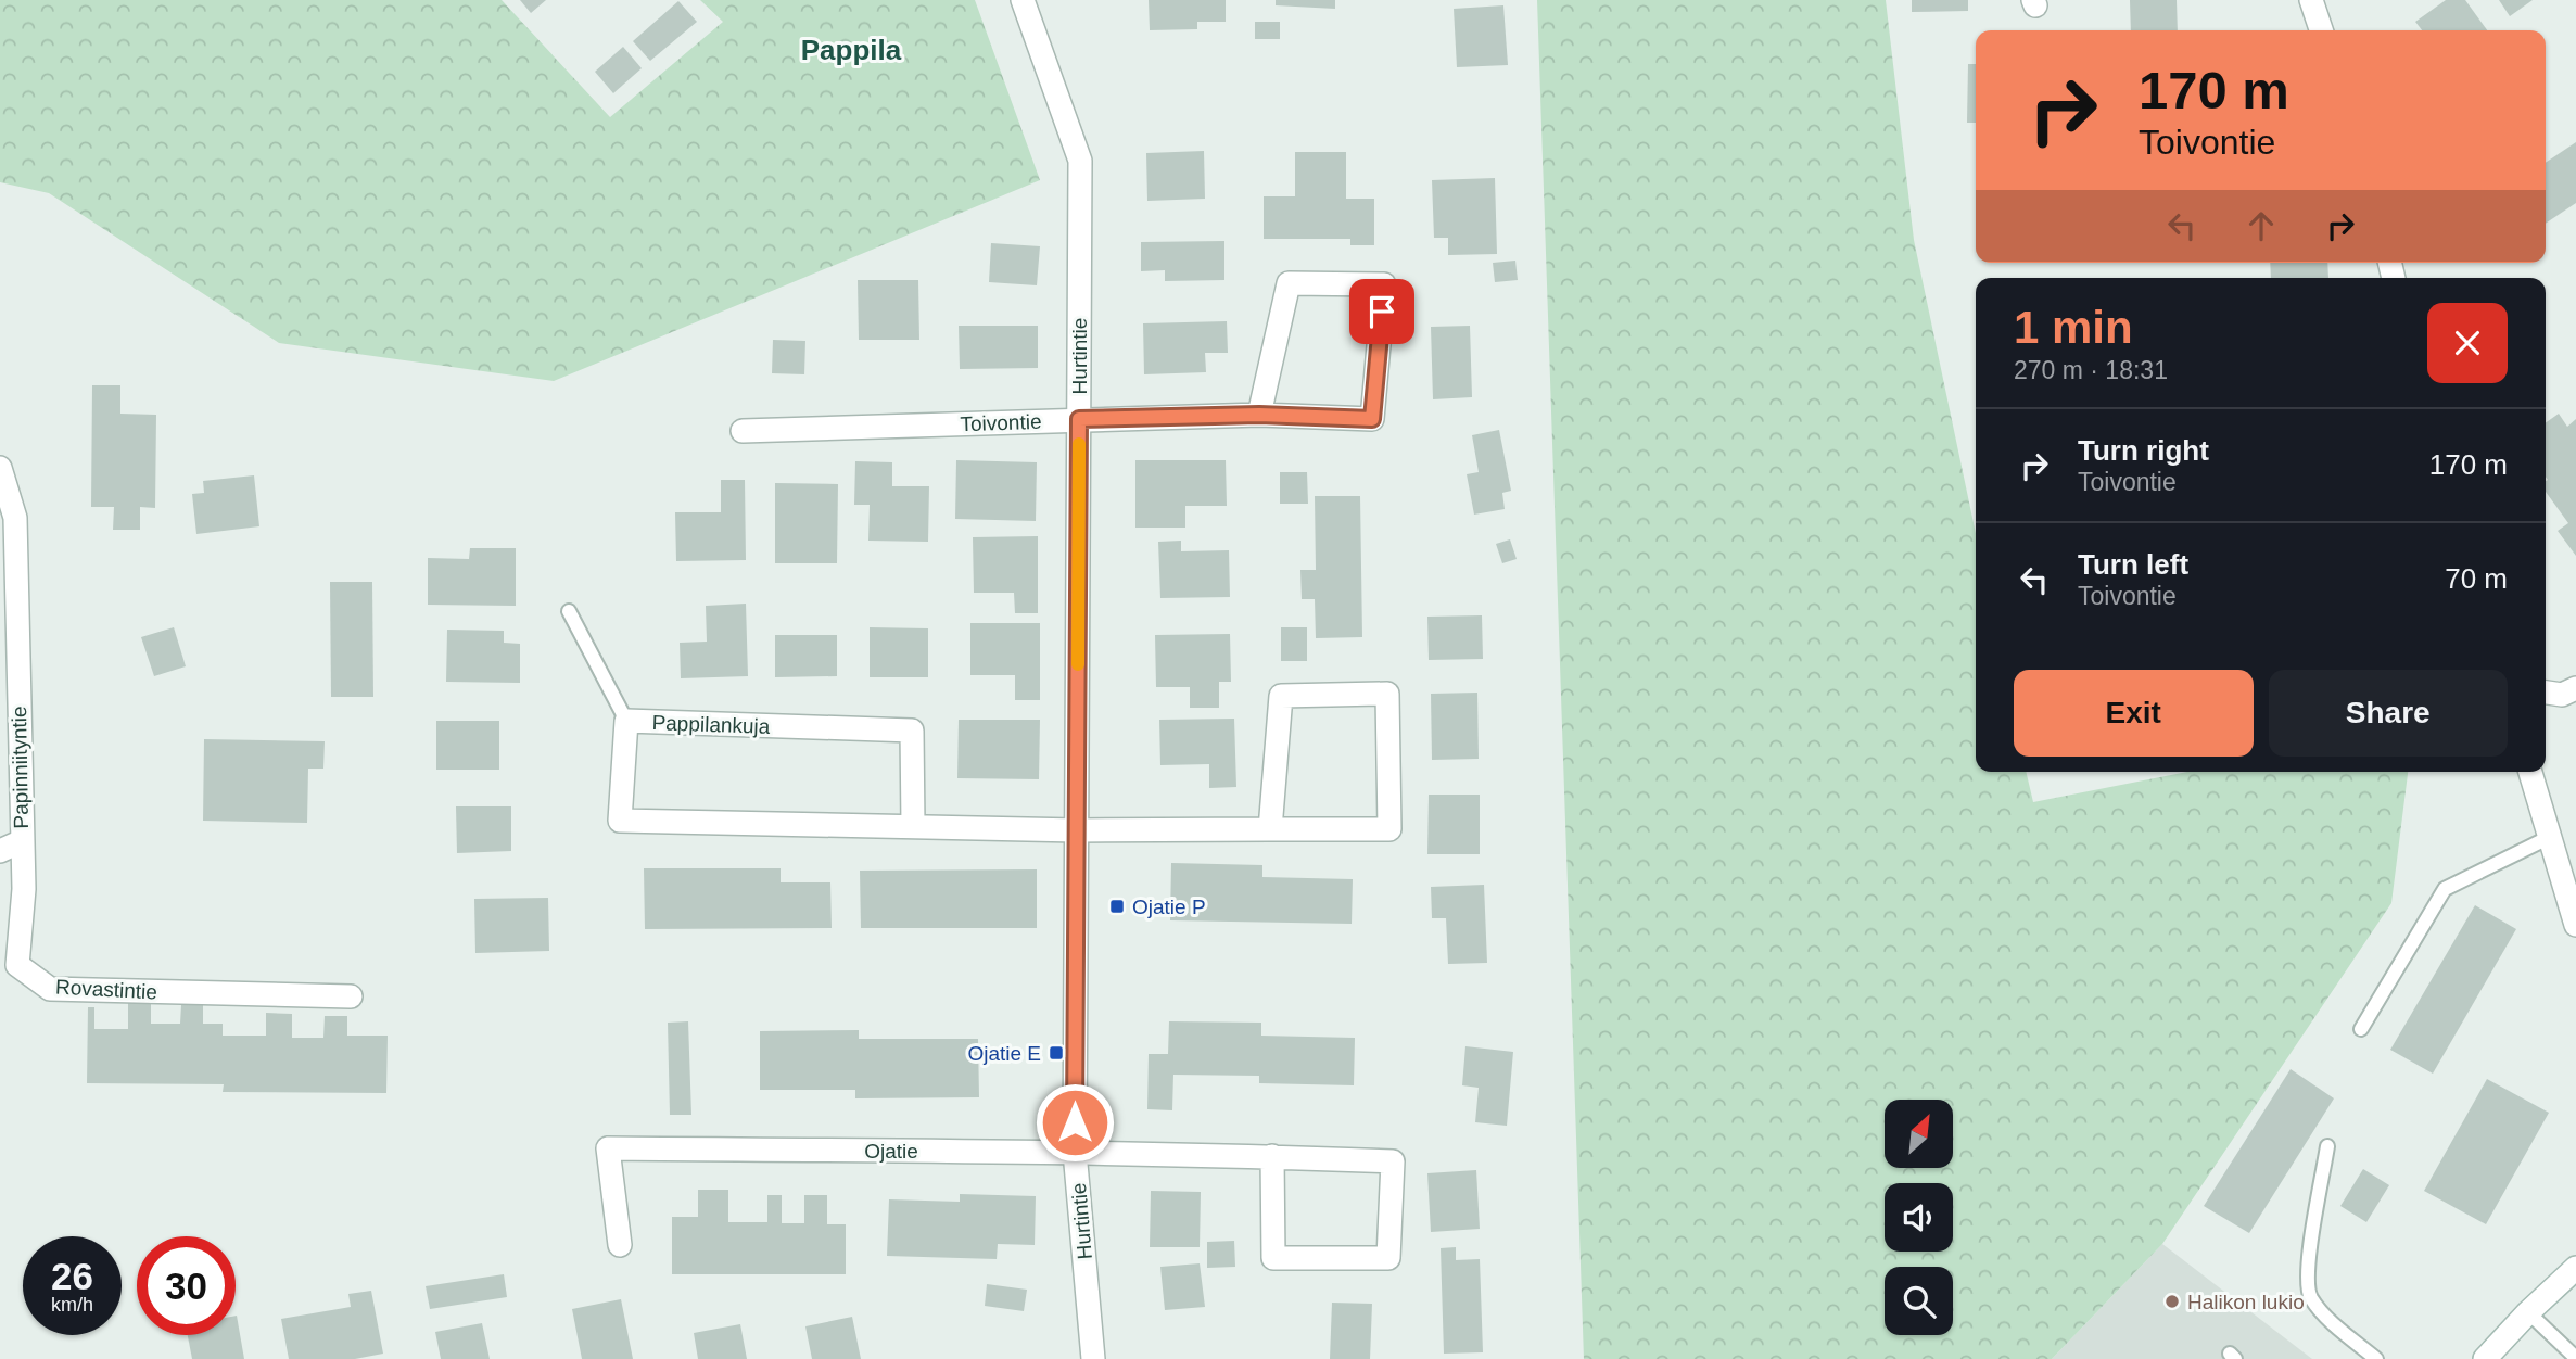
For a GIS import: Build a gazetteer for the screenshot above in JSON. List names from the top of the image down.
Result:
{
  "streets": {
    "street": [
      "Hurtintie",
      "Toivontie",
      "Pappilankuja",
      "Papinniityntie",
      "Rovastintie",
      "Ojatie"
    ]
  },
  "crossings": [
    ["Hurtintie", "Toivontie"],
    ["Hurtintie", "Pappilankuja"],
    ["Hurtintie", "Ojatie"],
    ["Papinniityntie", "Rovastintie"]
  ],
  "districts": ["Pappila"],
  "places": {
    "transit": ["Ojatie P", "Ojatie E"],
    "other": ["Halikon lukio"]
  },
  "north": "top right",
  "page": {
    "turn": ["170 m", "Toivontie"],
    "heading": ["1 min", "270 m · 18:31"],
    "list": [
      {
        "name": "Turn right",
        "note": "Toivontie",
        "value": "170 m"
      },
      {
        "name": "Turn left",
        "note": "Toivontie",
        "value": "70 m"
      }
    ],
    "buttons": ["Exit", "Share"],
    "speed": "26 km/h",
    "limit": "30"
  }
}
